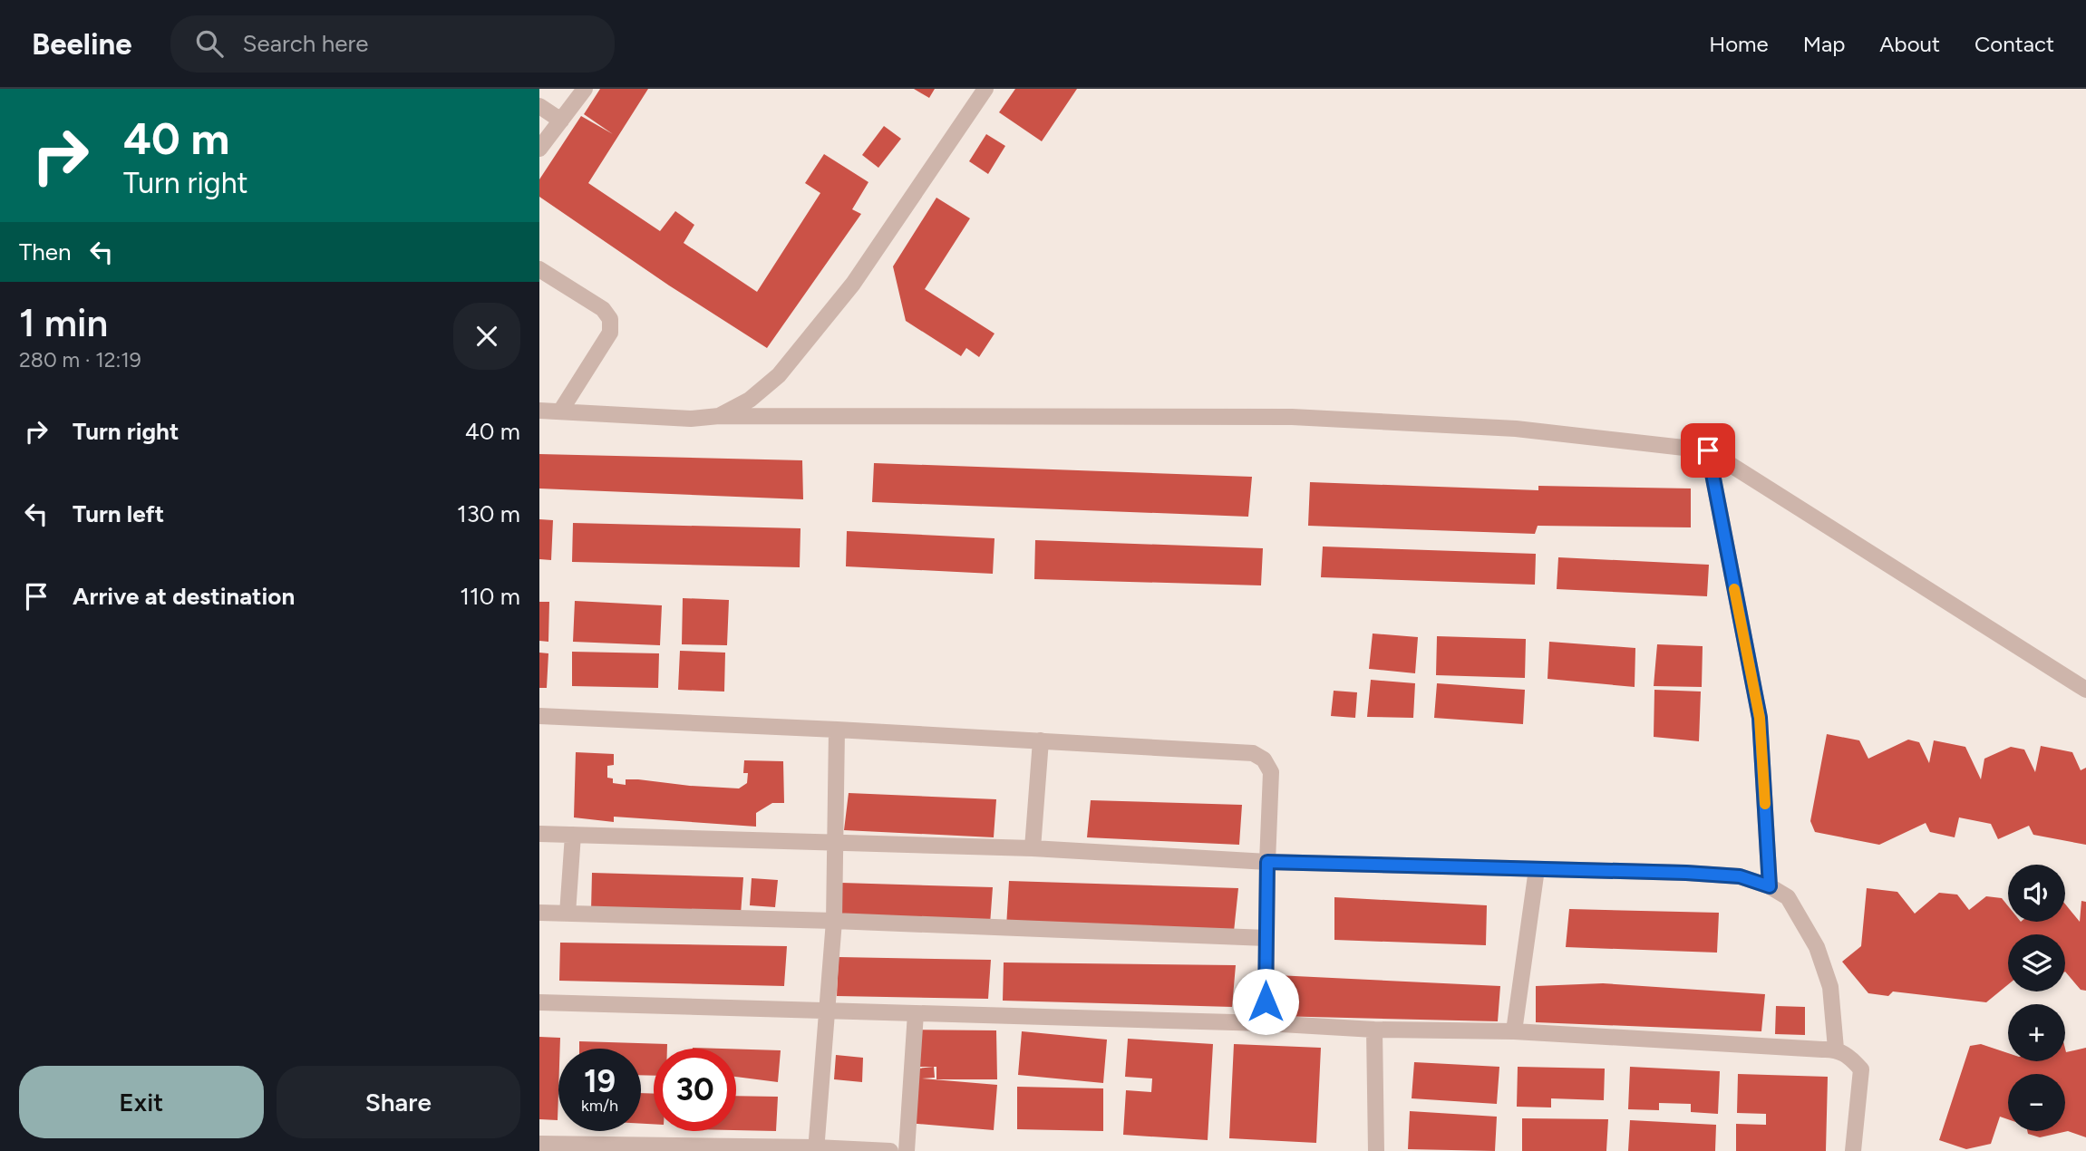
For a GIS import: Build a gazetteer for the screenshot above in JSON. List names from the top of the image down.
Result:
{
  "page": {
    "header": "Beeline",
    "search": "Search here",
    "nav": [
      "Home",
      "Map",
      "About",
      "Contact"
    ],
    "turn": ["40 m", "Turn right"],
    "then": "Then",
    "heading": ["1 min", "280 m · 12:19"],
    "list": [
      {
        "name": "Turn right",
        "value": "40 m"
      },
      {
        "name": "Turn left",
        "value": "130 m"
      },
      {
        "name": "Arrive at destination",
        "value": "110 m"
      }
    ],
    "map_buttons": ["+", "−"],
    "speed": "19 km/h",
    "limit": "30",
    "buttons": ["Exit", "Share"]
  }
}
